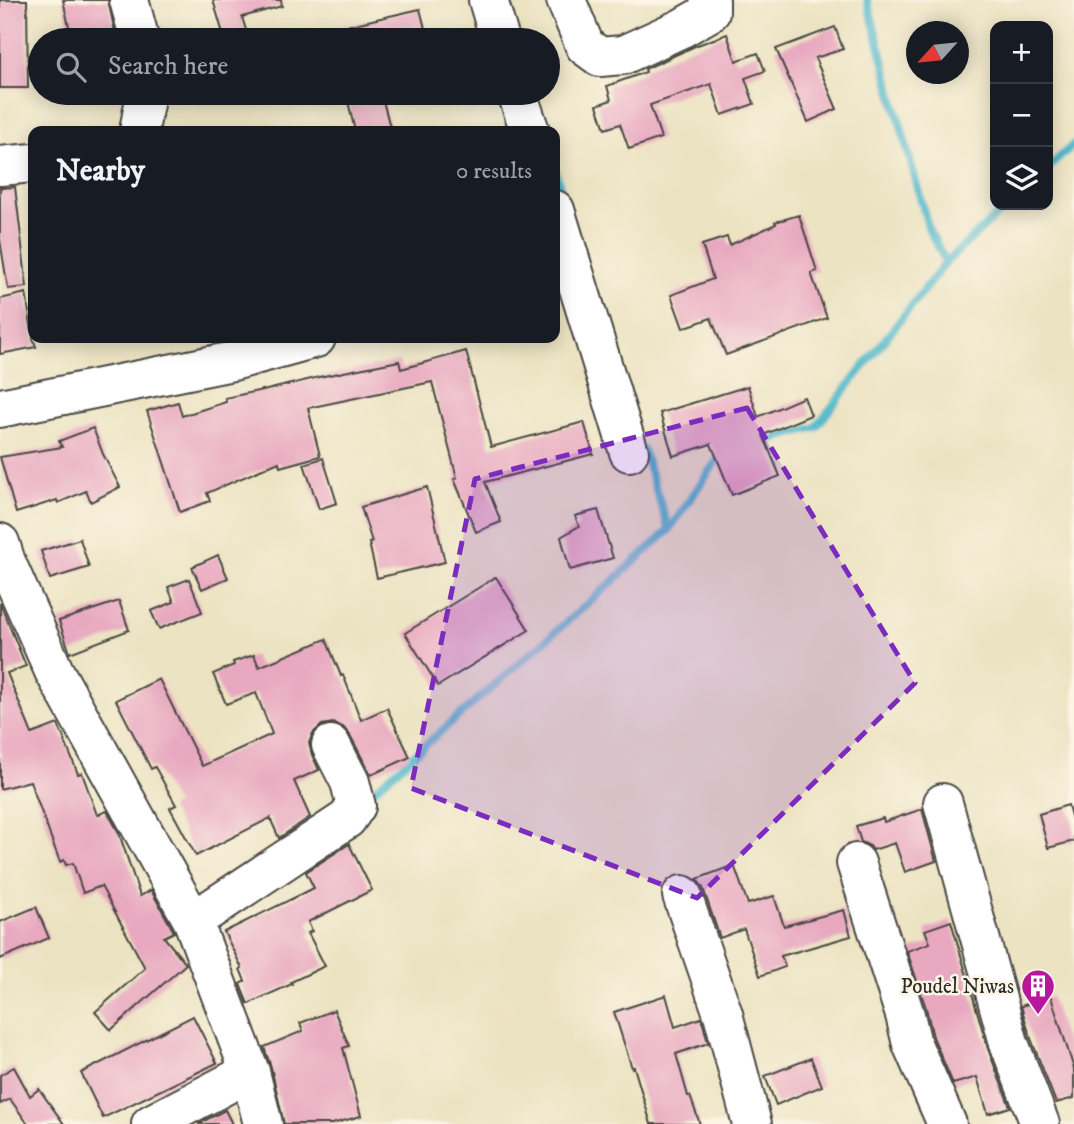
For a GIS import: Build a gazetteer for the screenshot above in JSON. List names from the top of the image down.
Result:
{
  "places": {
    "building": ["Poudel Niwas"]
  },
  "north": "bottom left",
  "page": {
    "map_buttons": ["+", "−"],
    "search": "Search here",
    "heading": ["Nearby", "0 results"]
  }
}
